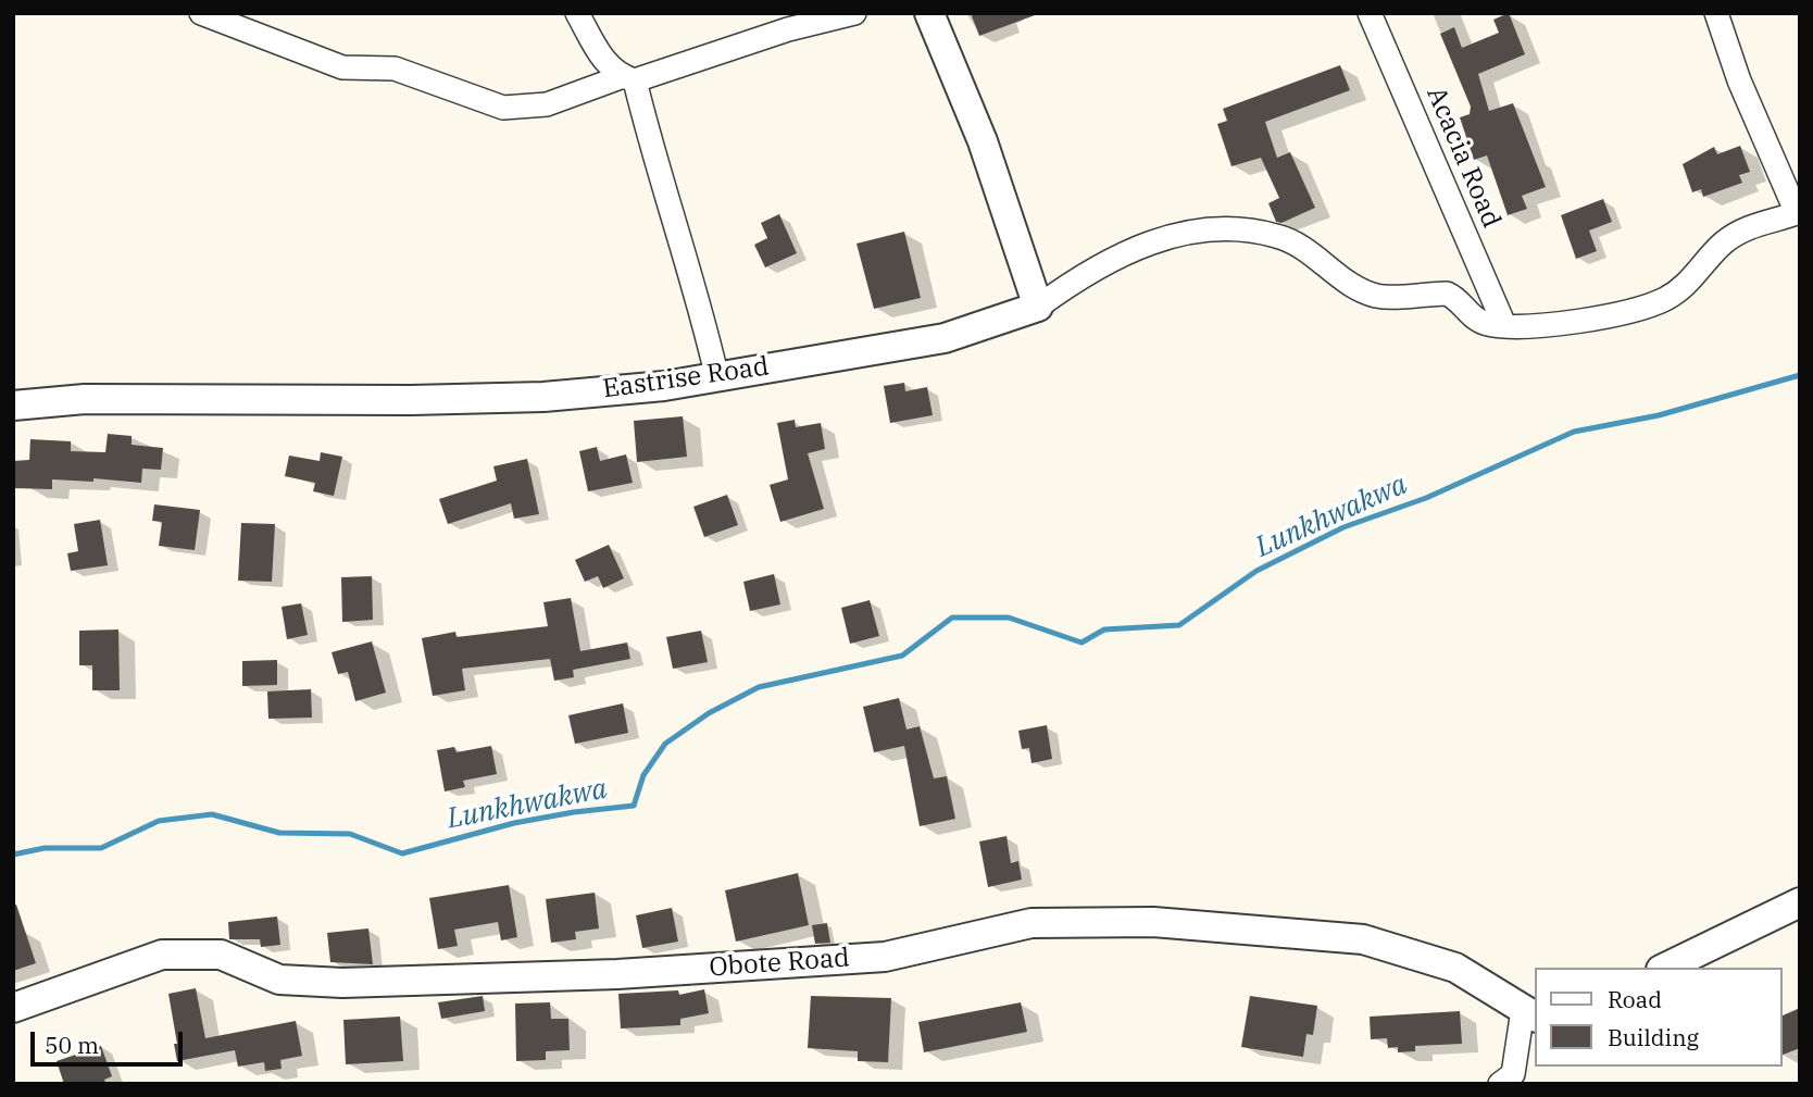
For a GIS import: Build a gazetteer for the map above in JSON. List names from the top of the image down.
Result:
{
  "streets": {
    "street": ["Acacia Road", "Eastrise Road", "Obote Road"]
  },
  "water": ["Lunkhwakwa"],
  "legend": ["Road", "Building"],
  "scale_bar": "50 m"
}
